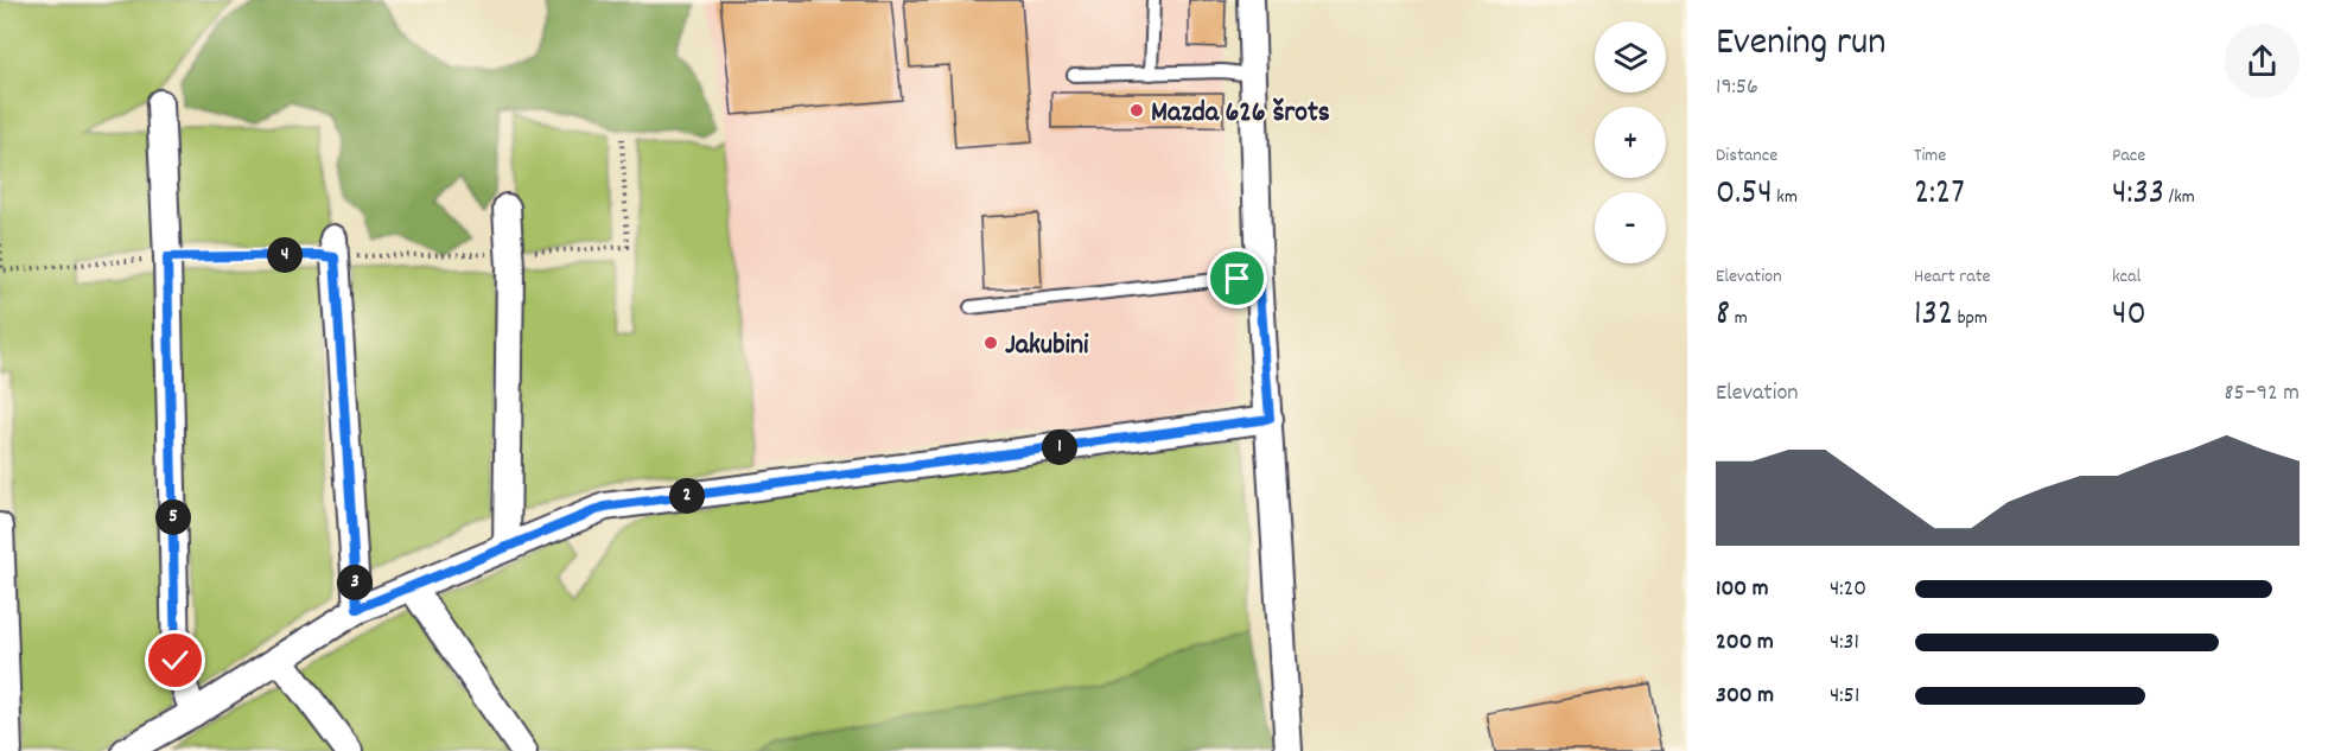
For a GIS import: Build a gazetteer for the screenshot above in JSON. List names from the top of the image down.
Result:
{
  "places": ["Mazda 626 šrots", "Jakubini"],
  "page": {
    "heading": ["Evening run", "19:56"],
    "map_buttons": ["+", "−"],
    "stats": [
      ["Distance", "0.54 km"],
      ["Time", "2:27"],
      ["Pace", "4:33 /km"],
      ["Elevation", "8 m"],
      ["Heart rate", "132 bpm"],
      ["kcal", "40"]
    ],
    "pins": [
      "4",
      "1",
      "2",
      "5",
      "3"
    ],
    "chart": ["Elevation", "85–92 m"],
    "list": [
      {
        "name": "100 m",
        "note": "4:20"
      },
      {
        "name": "200 m",
        "note": "4:31"
      },
      {
        "name": "300 m",
        "note": "4:51"
      }
    ]
  }
}
